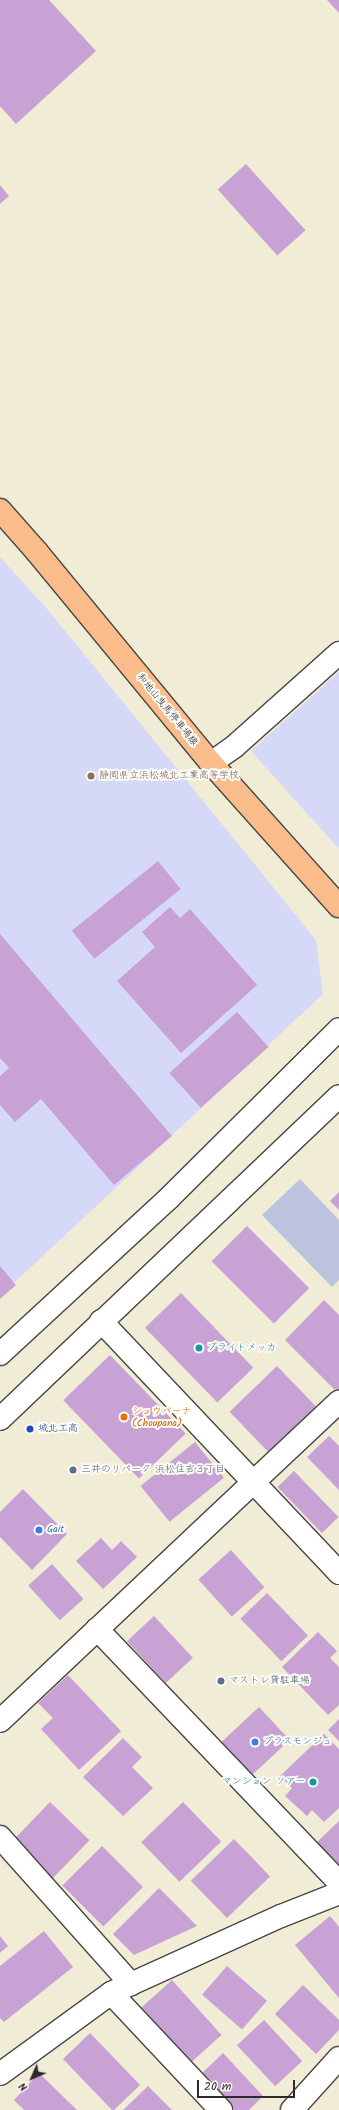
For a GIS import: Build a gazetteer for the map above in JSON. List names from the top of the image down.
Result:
{
  "streets": {
    "main road": ["和地山曳馬停車場線"]
  },
  "places": [
    "静岡県立浜松城北工業高等学校",
    "ブライトメッカ",
    "ショウパーナ (Choupana)",
    "城北工高",
    "三井のリパーク 浜松住吉３丁目",
    "Gait",
    "マストレ貸駐車場",
    "プラスモンジュ",
    "マンション ソアー"
  ],
  "scale_bar": "20 m",
  "north": "bottom left"
}
